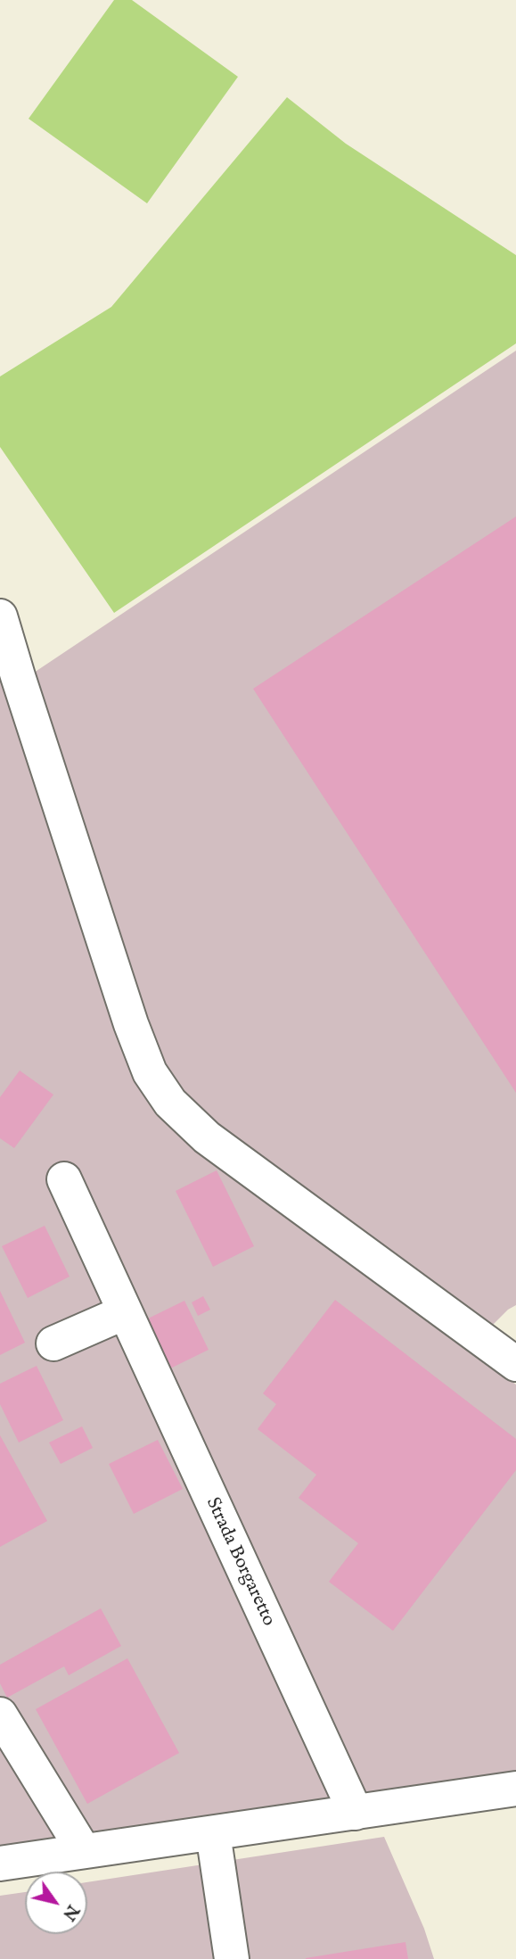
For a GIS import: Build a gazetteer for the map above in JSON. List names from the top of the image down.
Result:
{
  "streets": {
    "street": ["Strada Borgaretto"]
  },
  "north": "bottom right"
}
